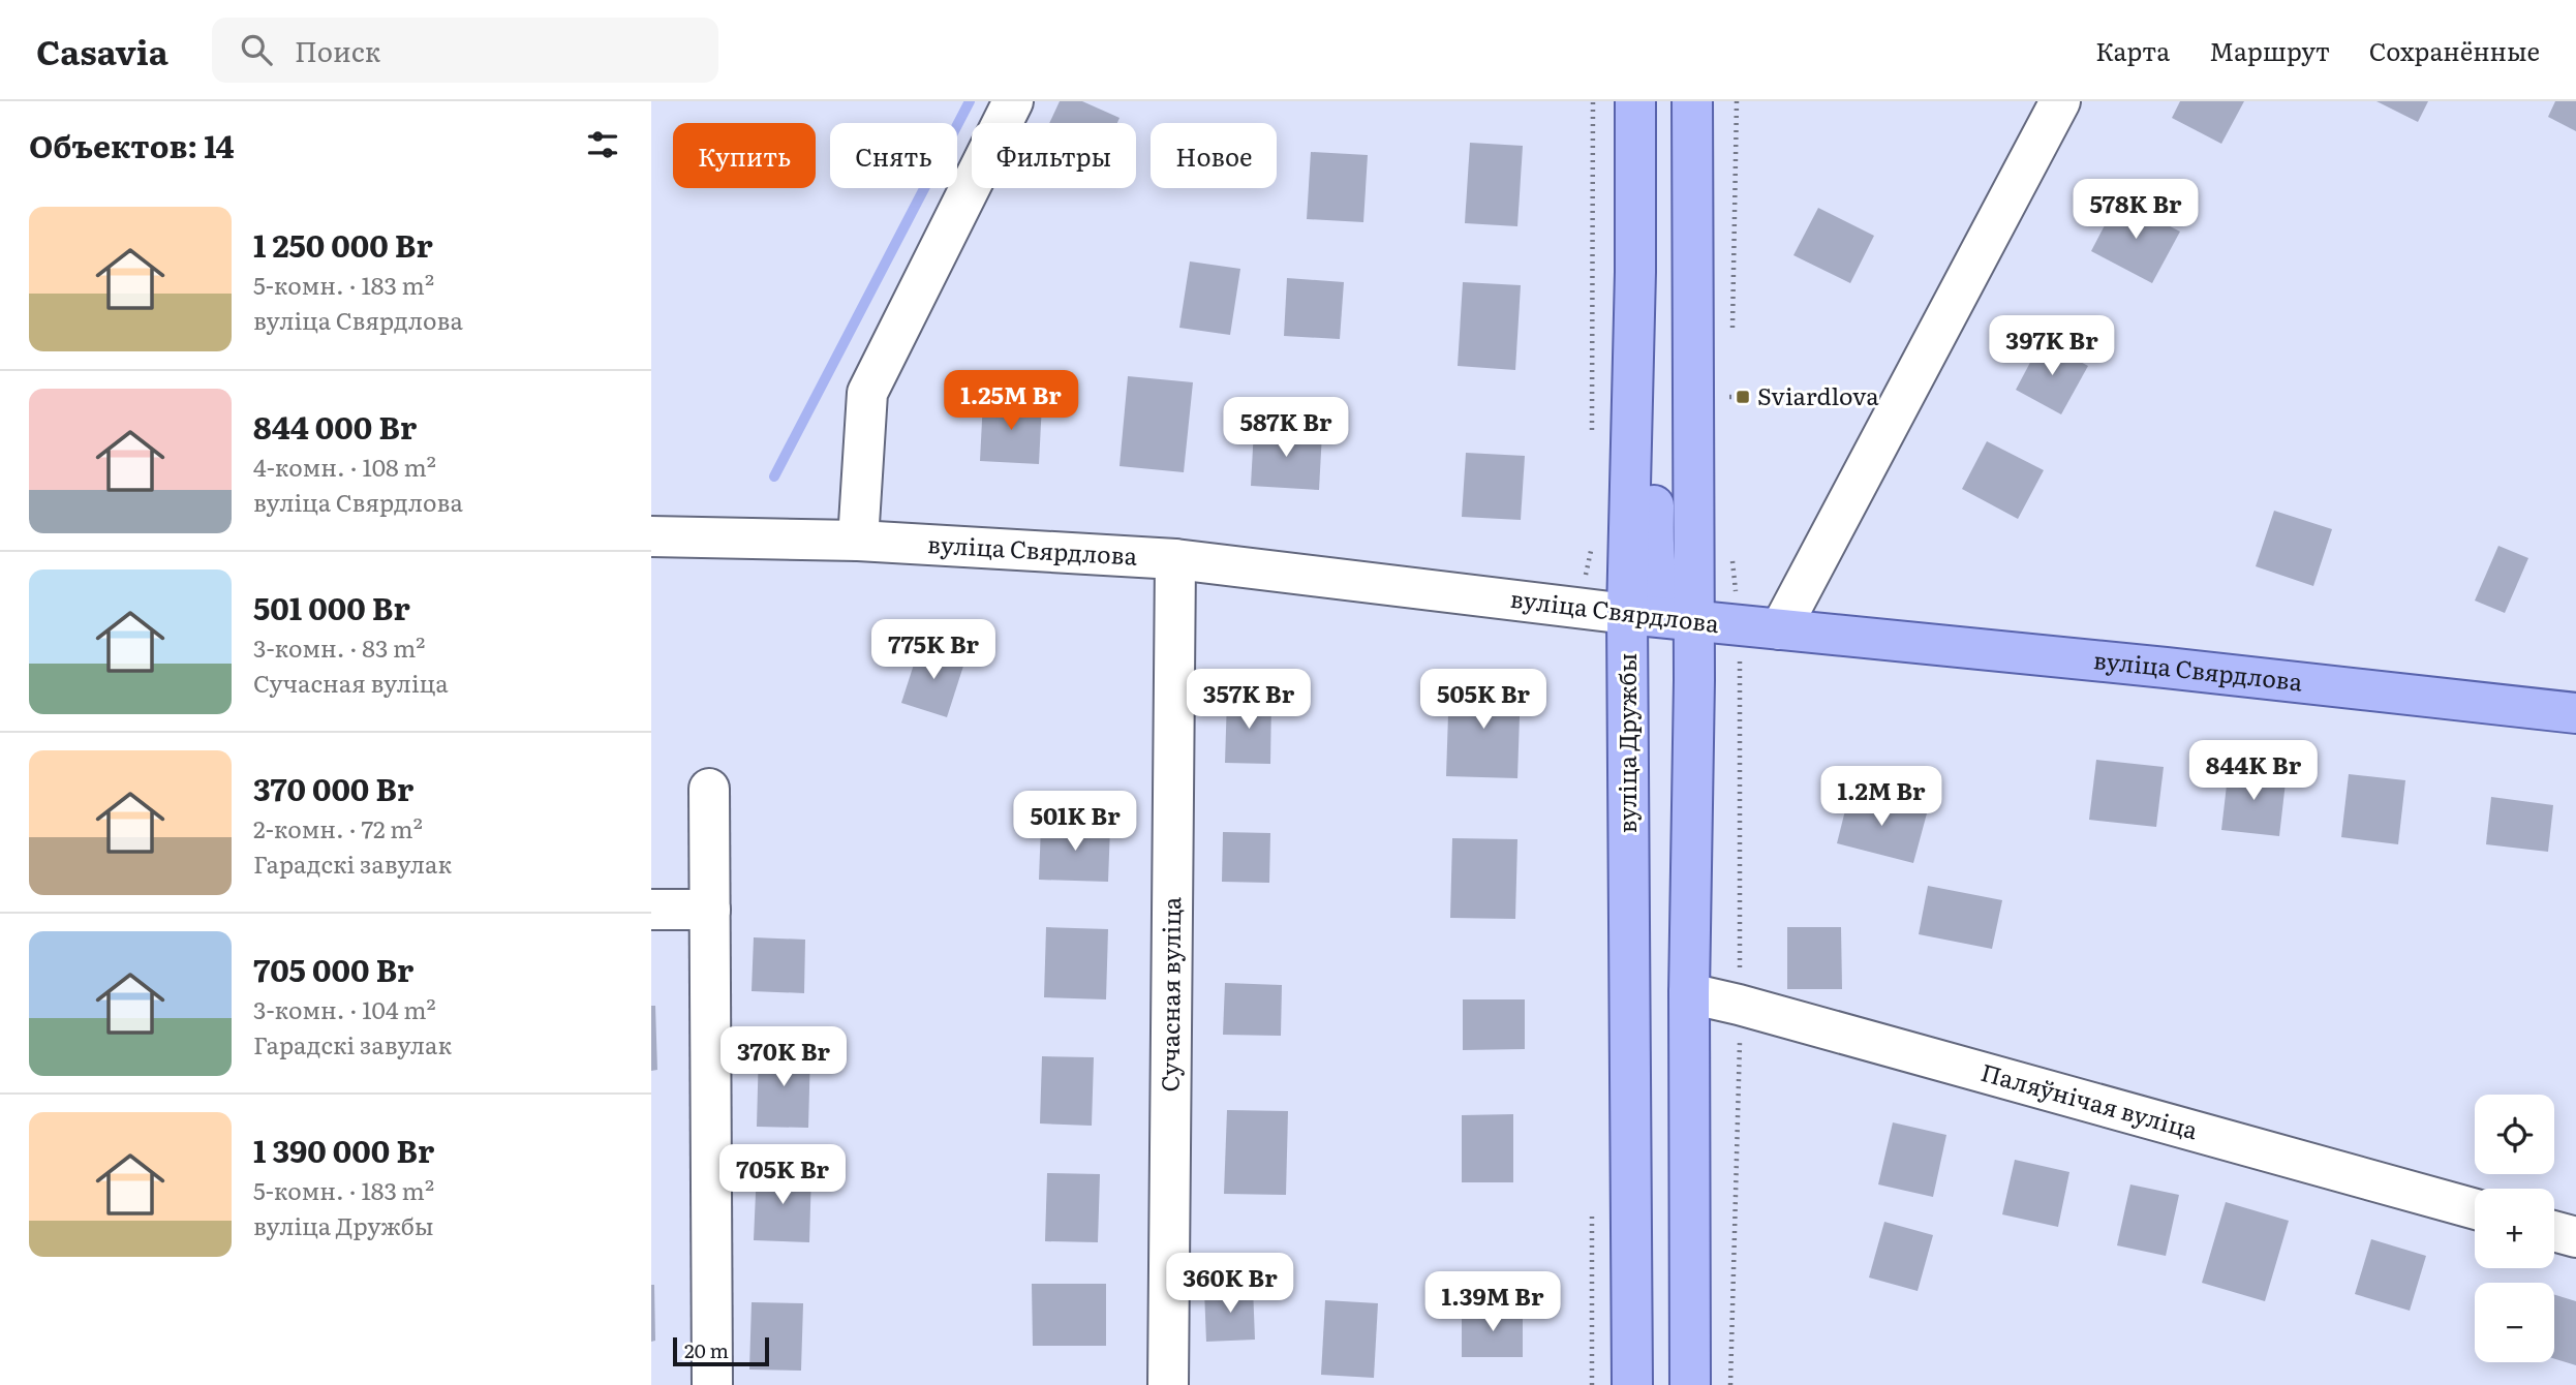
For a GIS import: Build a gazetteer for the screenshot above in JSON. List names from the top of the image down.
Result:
{
  "streets": {
    "main road": ["вуліца Свярдлова", "вуліца Дружбы"],
    "street": ["Сучасная вуліца", "Паляўнічая вуліца"]
  },
  "crossings": [
    ["вуліца Свярдлова", "вуліца Дружбы"],
    ["вуліца Свярдлова", "Сучасная вуліца"]
  ],
  "places": {
    "transit": ["Sviardlova"]
  },
  "scale_bar": "20 m",
  "page": {
    "header": "Casavia",
    "search": "Поиск",
    "nav": ["Карта", "Маршрут", "Сохранённые"],
    "heading": "Объектов: 14",
    "chip": [
      "Купить",
      "Снять",
      "Фильтры",
      "Новое"
    ],
    "price": [
      "578K Br",
      "397K Br",
      "1.25M Br",
      "587K Br",
      "775K Br",
      "357K Br",
      "505K Br",
      "844K Br",
      "1.2M Br",
      "501K Br",
      "370K Br",
      "705K Br",
      "360K Br",
      "1.39M Br"
    ],
    "list": [
      {
        "name": "1 250 000 Br",
        "note": "5-комн. · 183 m² · вуліца Свярдлова"
      },
      {
        "name": "844 000 Br",
        "note": "4-комн. · 108 m² · вуліца Свярдлова"
      },
      {
        "name": "501 000 Br",
        "note": "3-комн. · 83 m² · Сучасная вуліца"
      },
      {
        "name": "370 000 Br",
        "note": "2-комн. · 72 m² · Гарадскі завулак"
      },
      {
        "name": "705 000 Br",
        "note": "3-комн. · 104 m² · Гарадскі завулак"
      },
      {
        "name": "1 390 000 Br",
        "note": "5-комн. · 183 m² · вуліца Дружбы"
      }
    ],
    "map_buttons": ["+", "−"],
    "scale": "20 m"
  }
}
